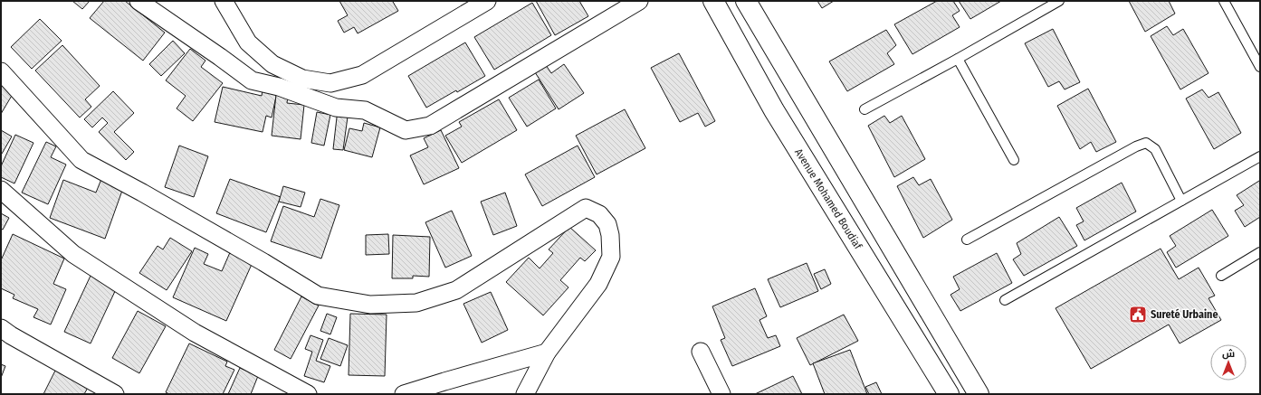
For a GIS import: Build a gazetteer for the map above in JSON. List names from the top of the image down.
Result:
{
  "streets": {
    "main road": ["Avenue Mohamed Boudiaf"]
  },
  "places": {
    "public building": ["Sureté Urbaine"]
  },
  "north": "top"
}
